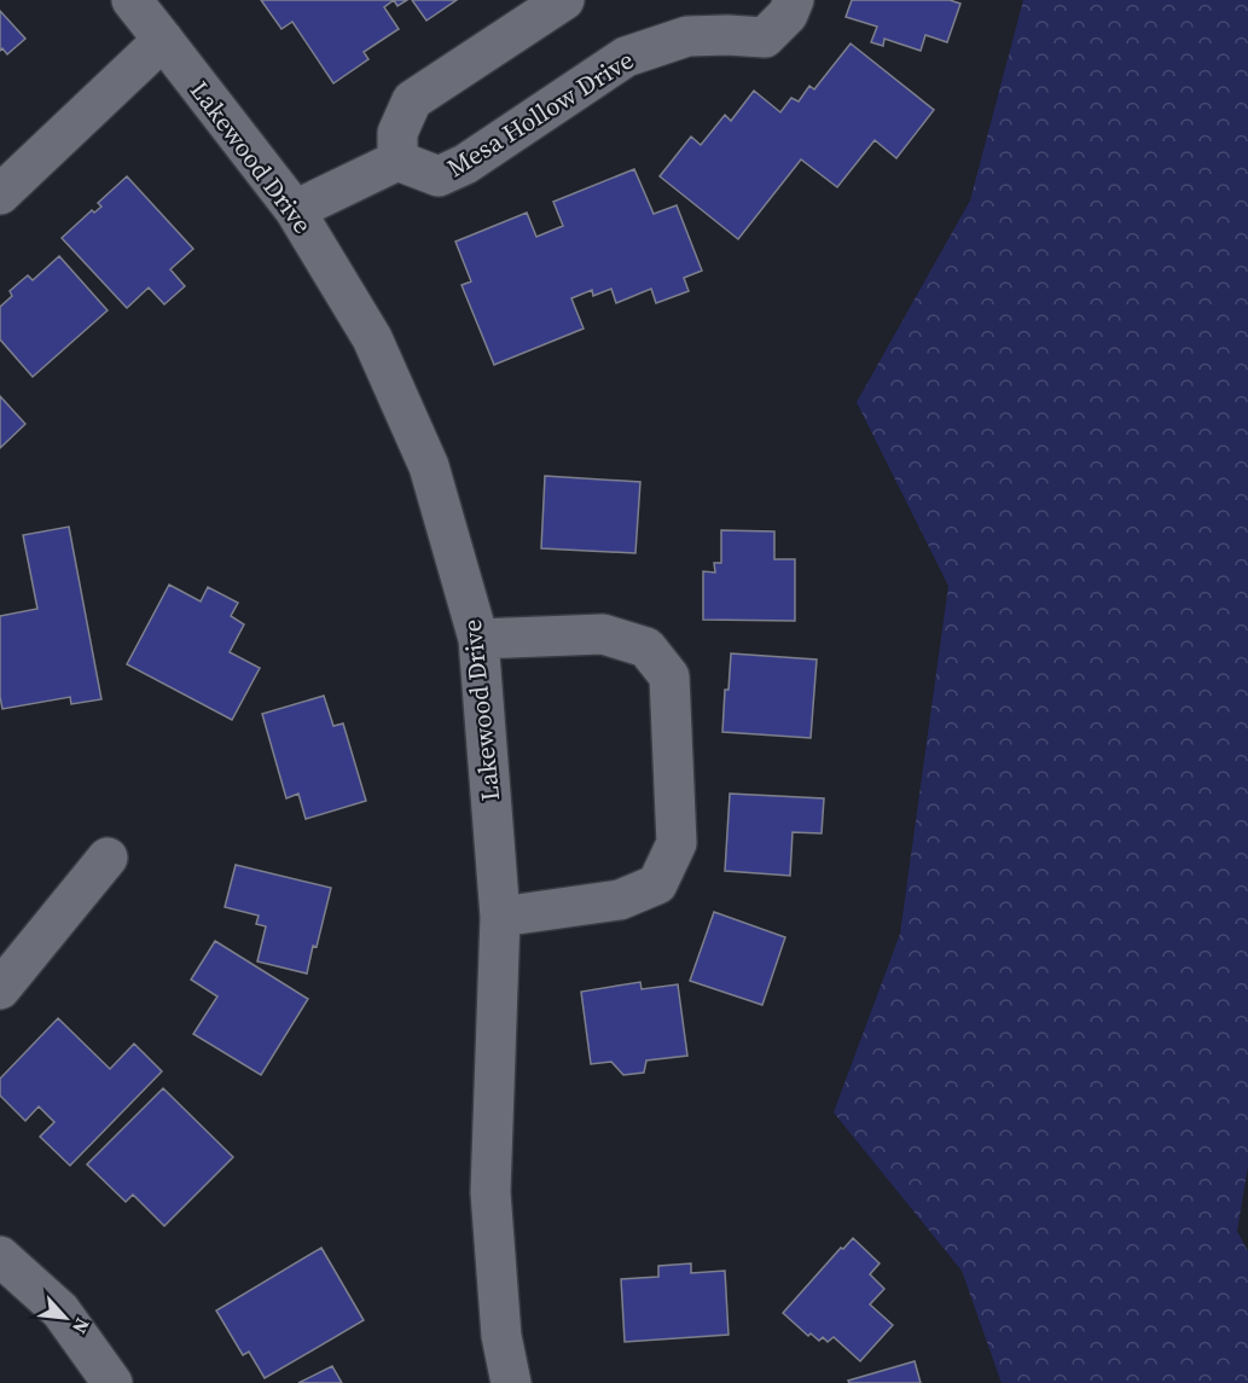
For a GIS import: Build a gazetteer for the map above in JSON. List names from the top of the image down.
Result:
{
  "streets": {
    "street": ["Mesa Hollow Drive", "Lakewood Drive"]
  },
  "north": "bottom right"
}
